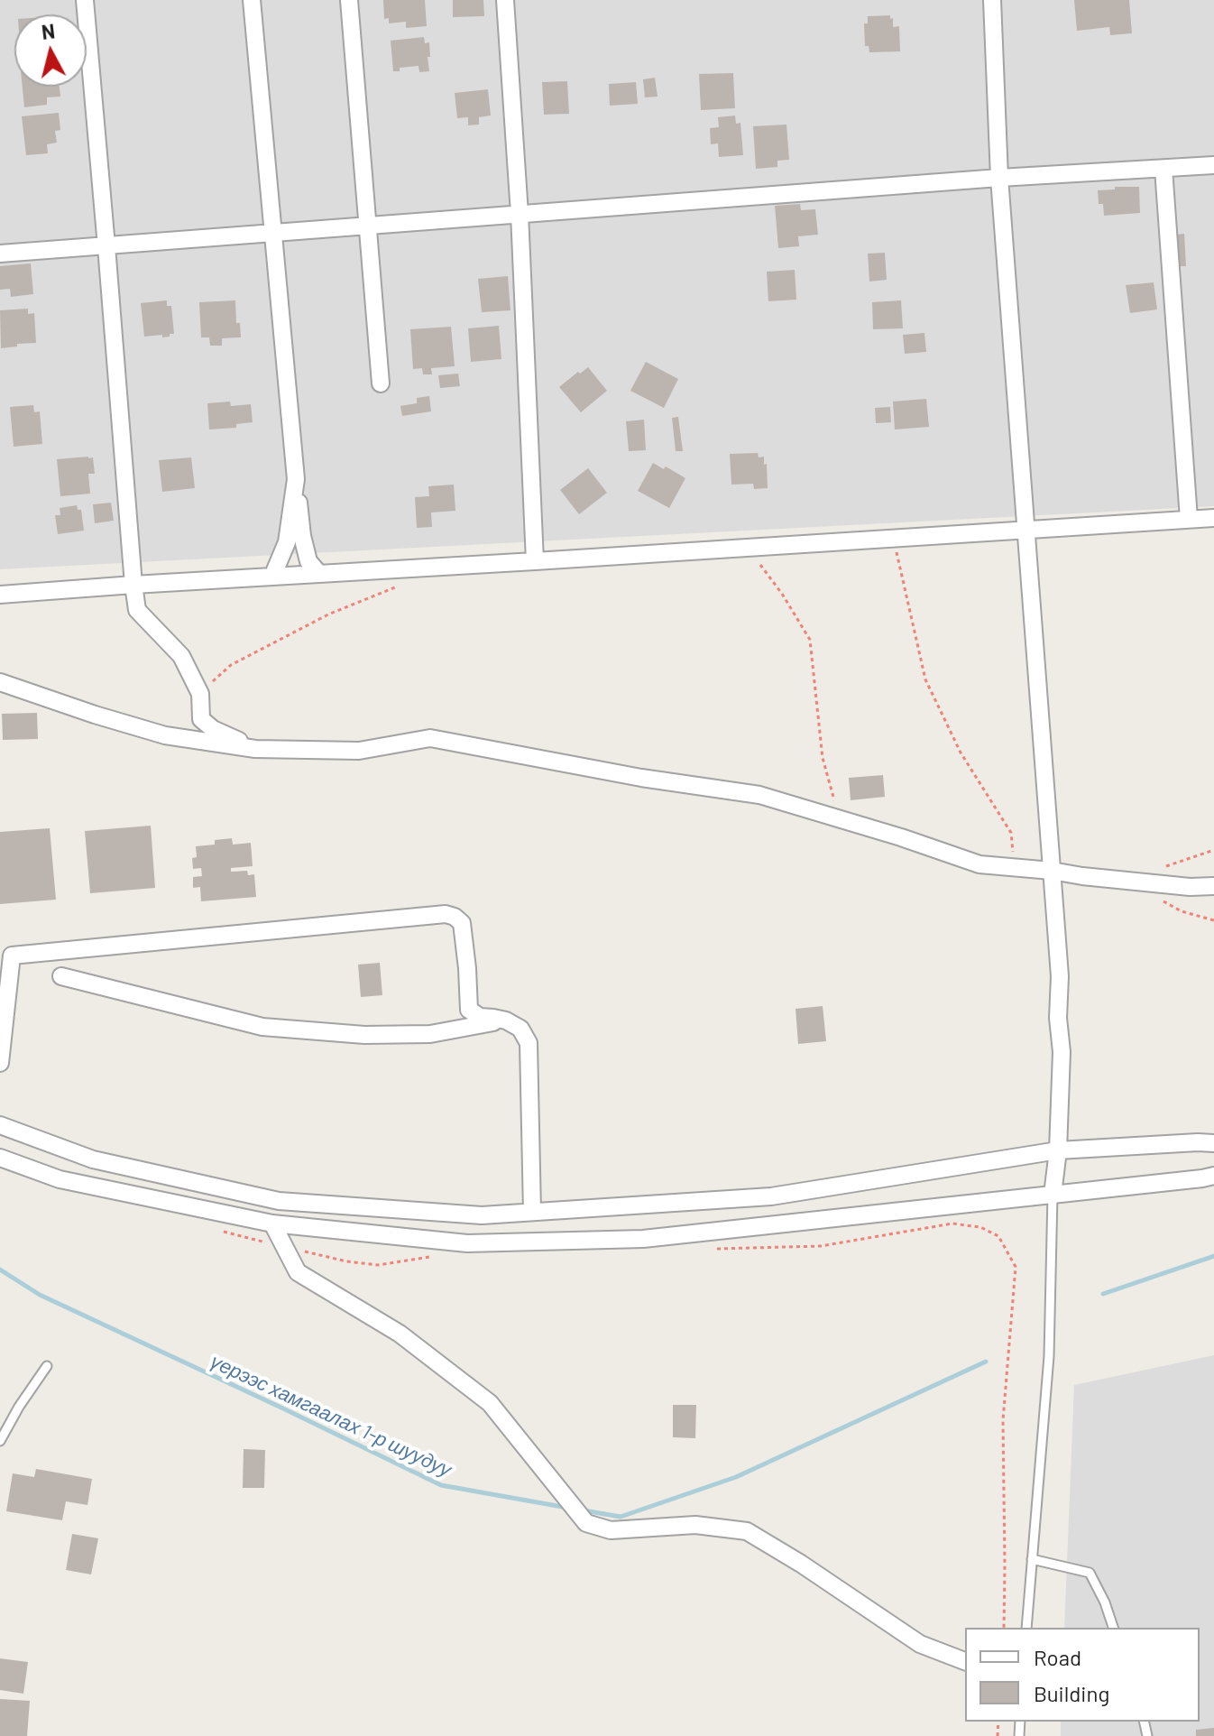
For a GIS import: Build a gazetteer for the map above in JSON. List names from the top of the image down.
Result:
{
  "water": ["үерээс хамгаалах 1-р шуудуу"],
  "legend": ["Road", "Building"],
  "north": "top"
}
